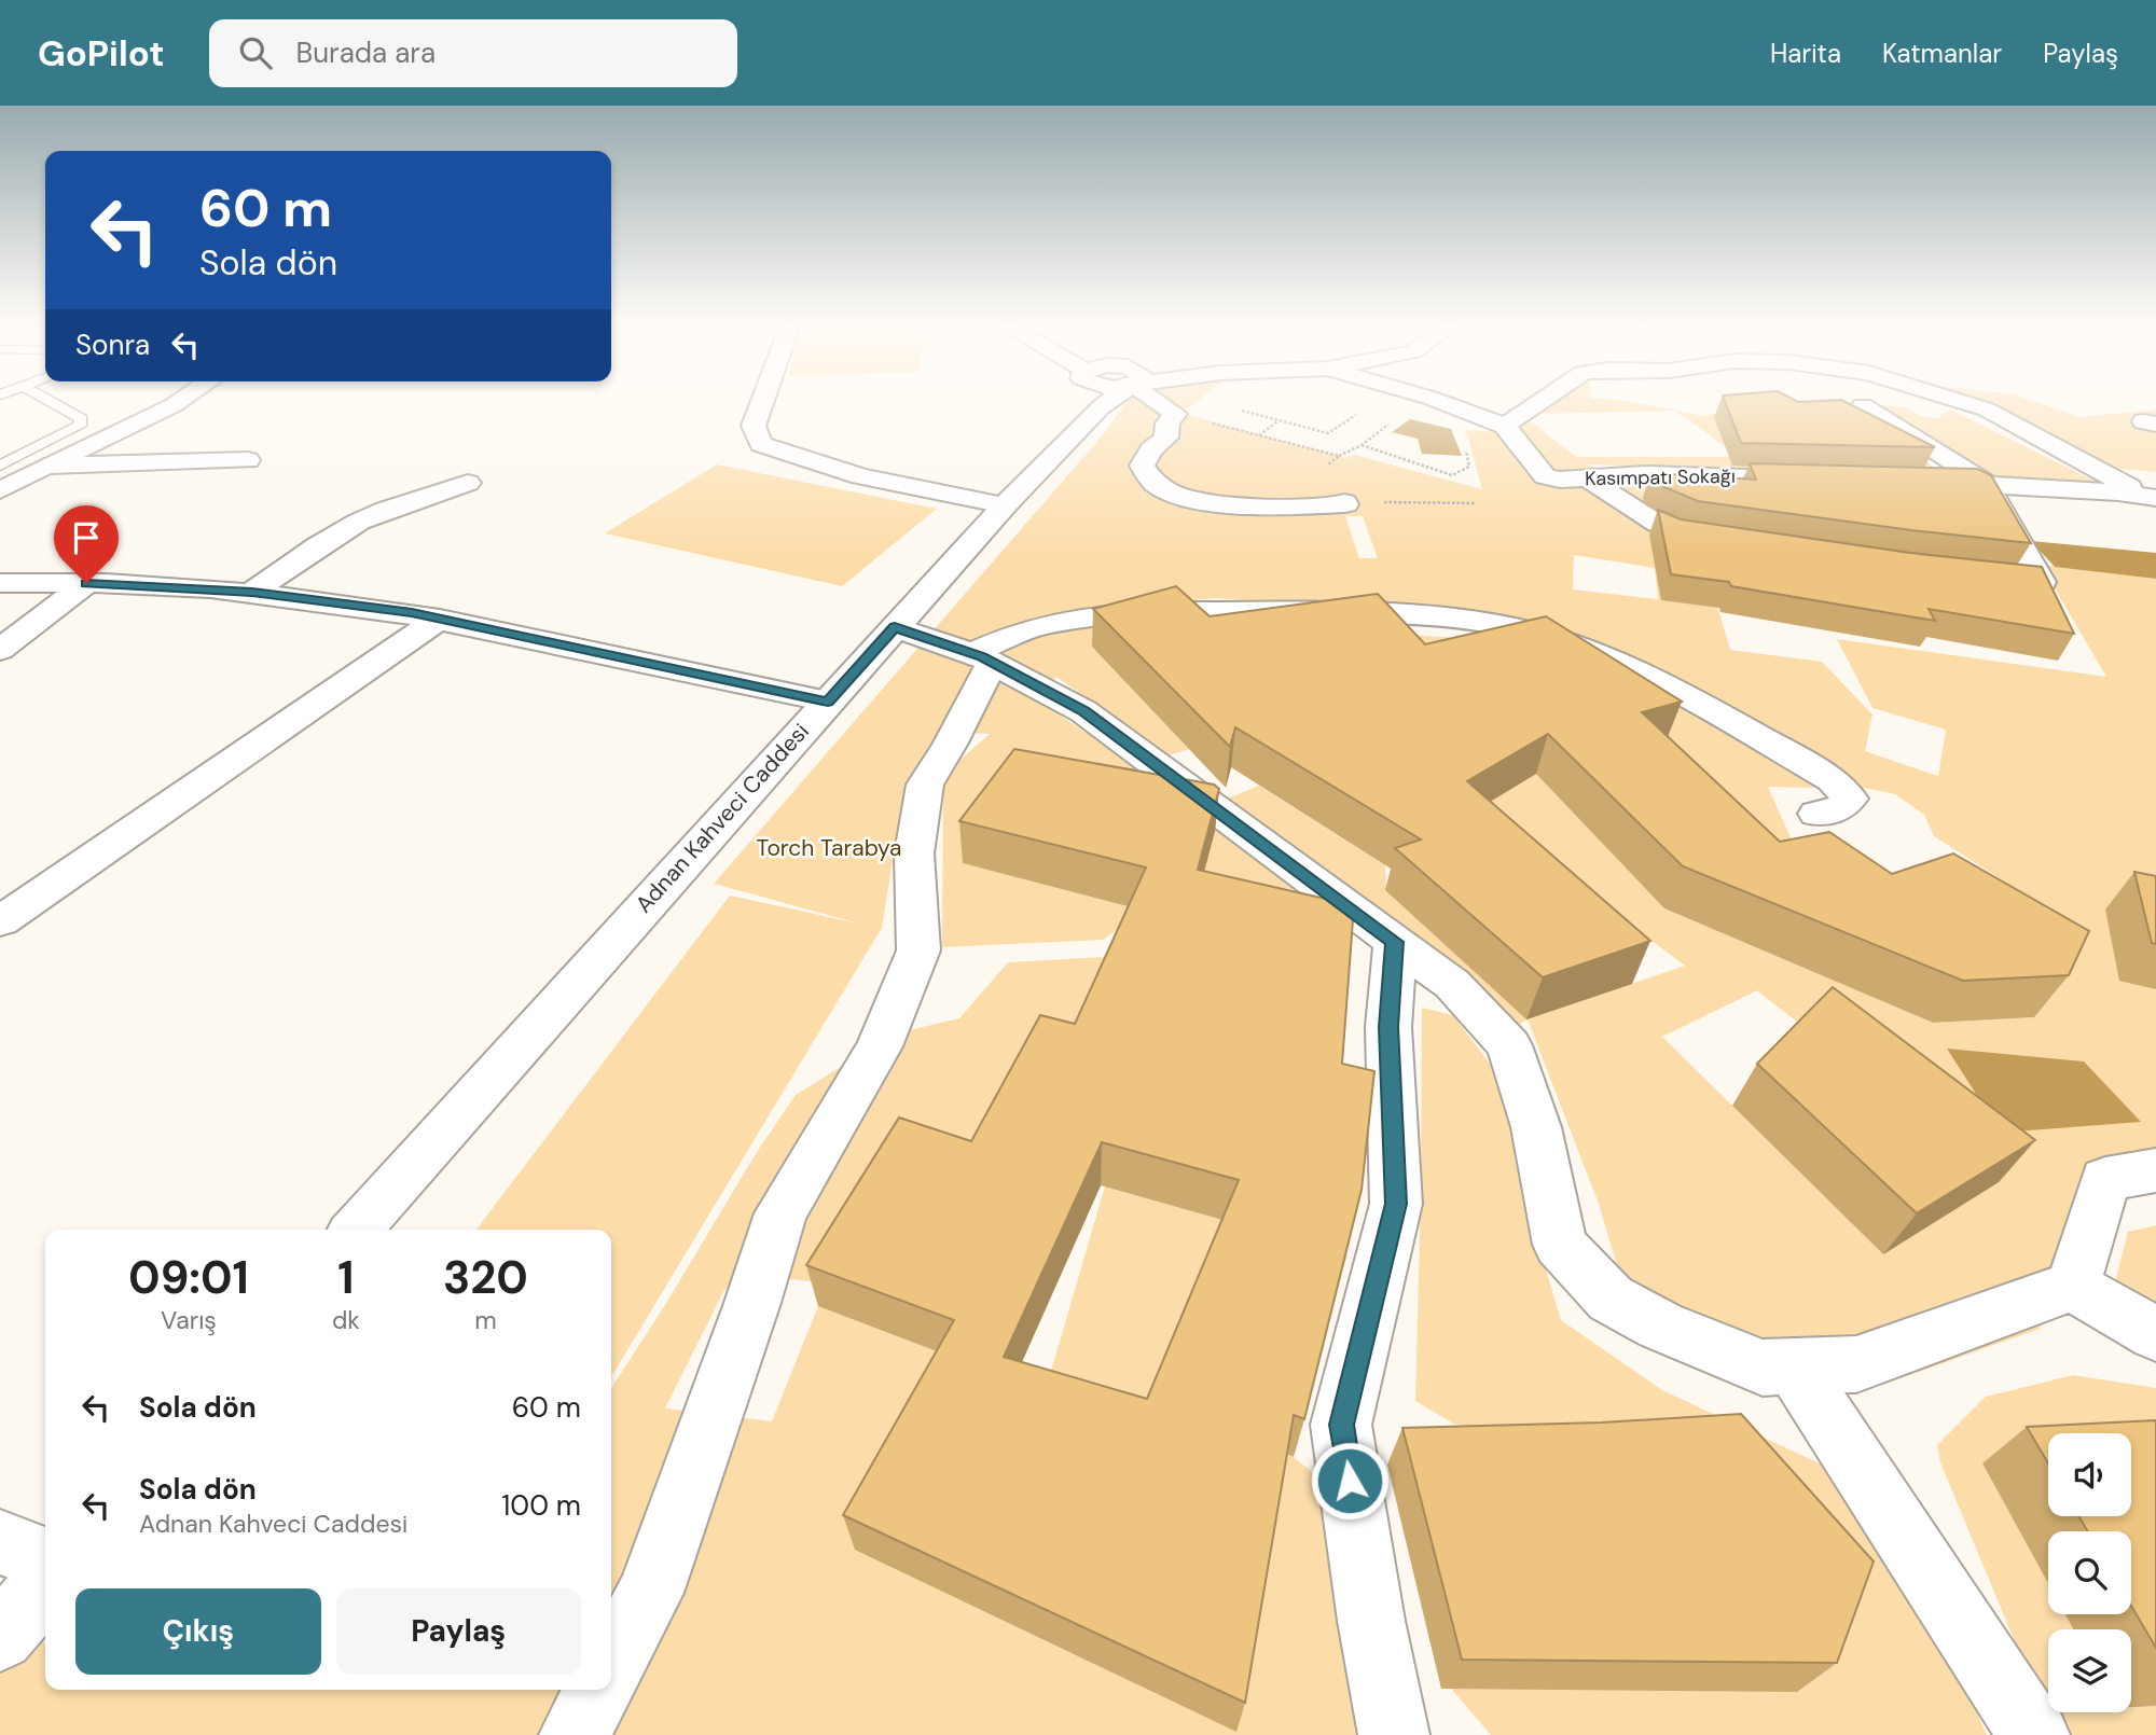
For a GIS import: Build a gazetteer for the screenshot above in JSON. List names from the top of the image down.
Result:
{
  "streets": {
    "street": ["Kasımpatı Sokağı", "Adnan Kahveci Caddesi"]
  },
  "parks": ["Torch Tarabya"],
  "page": {
    "header": "GoPilot",
    "search": "Burada ara",
    "nav": ["Harita", "Katmanlar", "Paylaş"],
    "turn": ["60 m", "Sola dön"],
    "then": "Sonra",
    "eta": [
      "09:01",
      "Varış",
      "1",
      "dk",
      "320",
      "m"
    ],
    "list": [
      {
        "name": "Sola dön",
        "value": "60 m"
      },
      {
        "name": "Sola dön",
        "note": "Adnan Kahveci Caddesi",
        "value": "100 m"
      }
    ],
    "buttons": ["Çıkış", "Paylaş"]
  }
}
